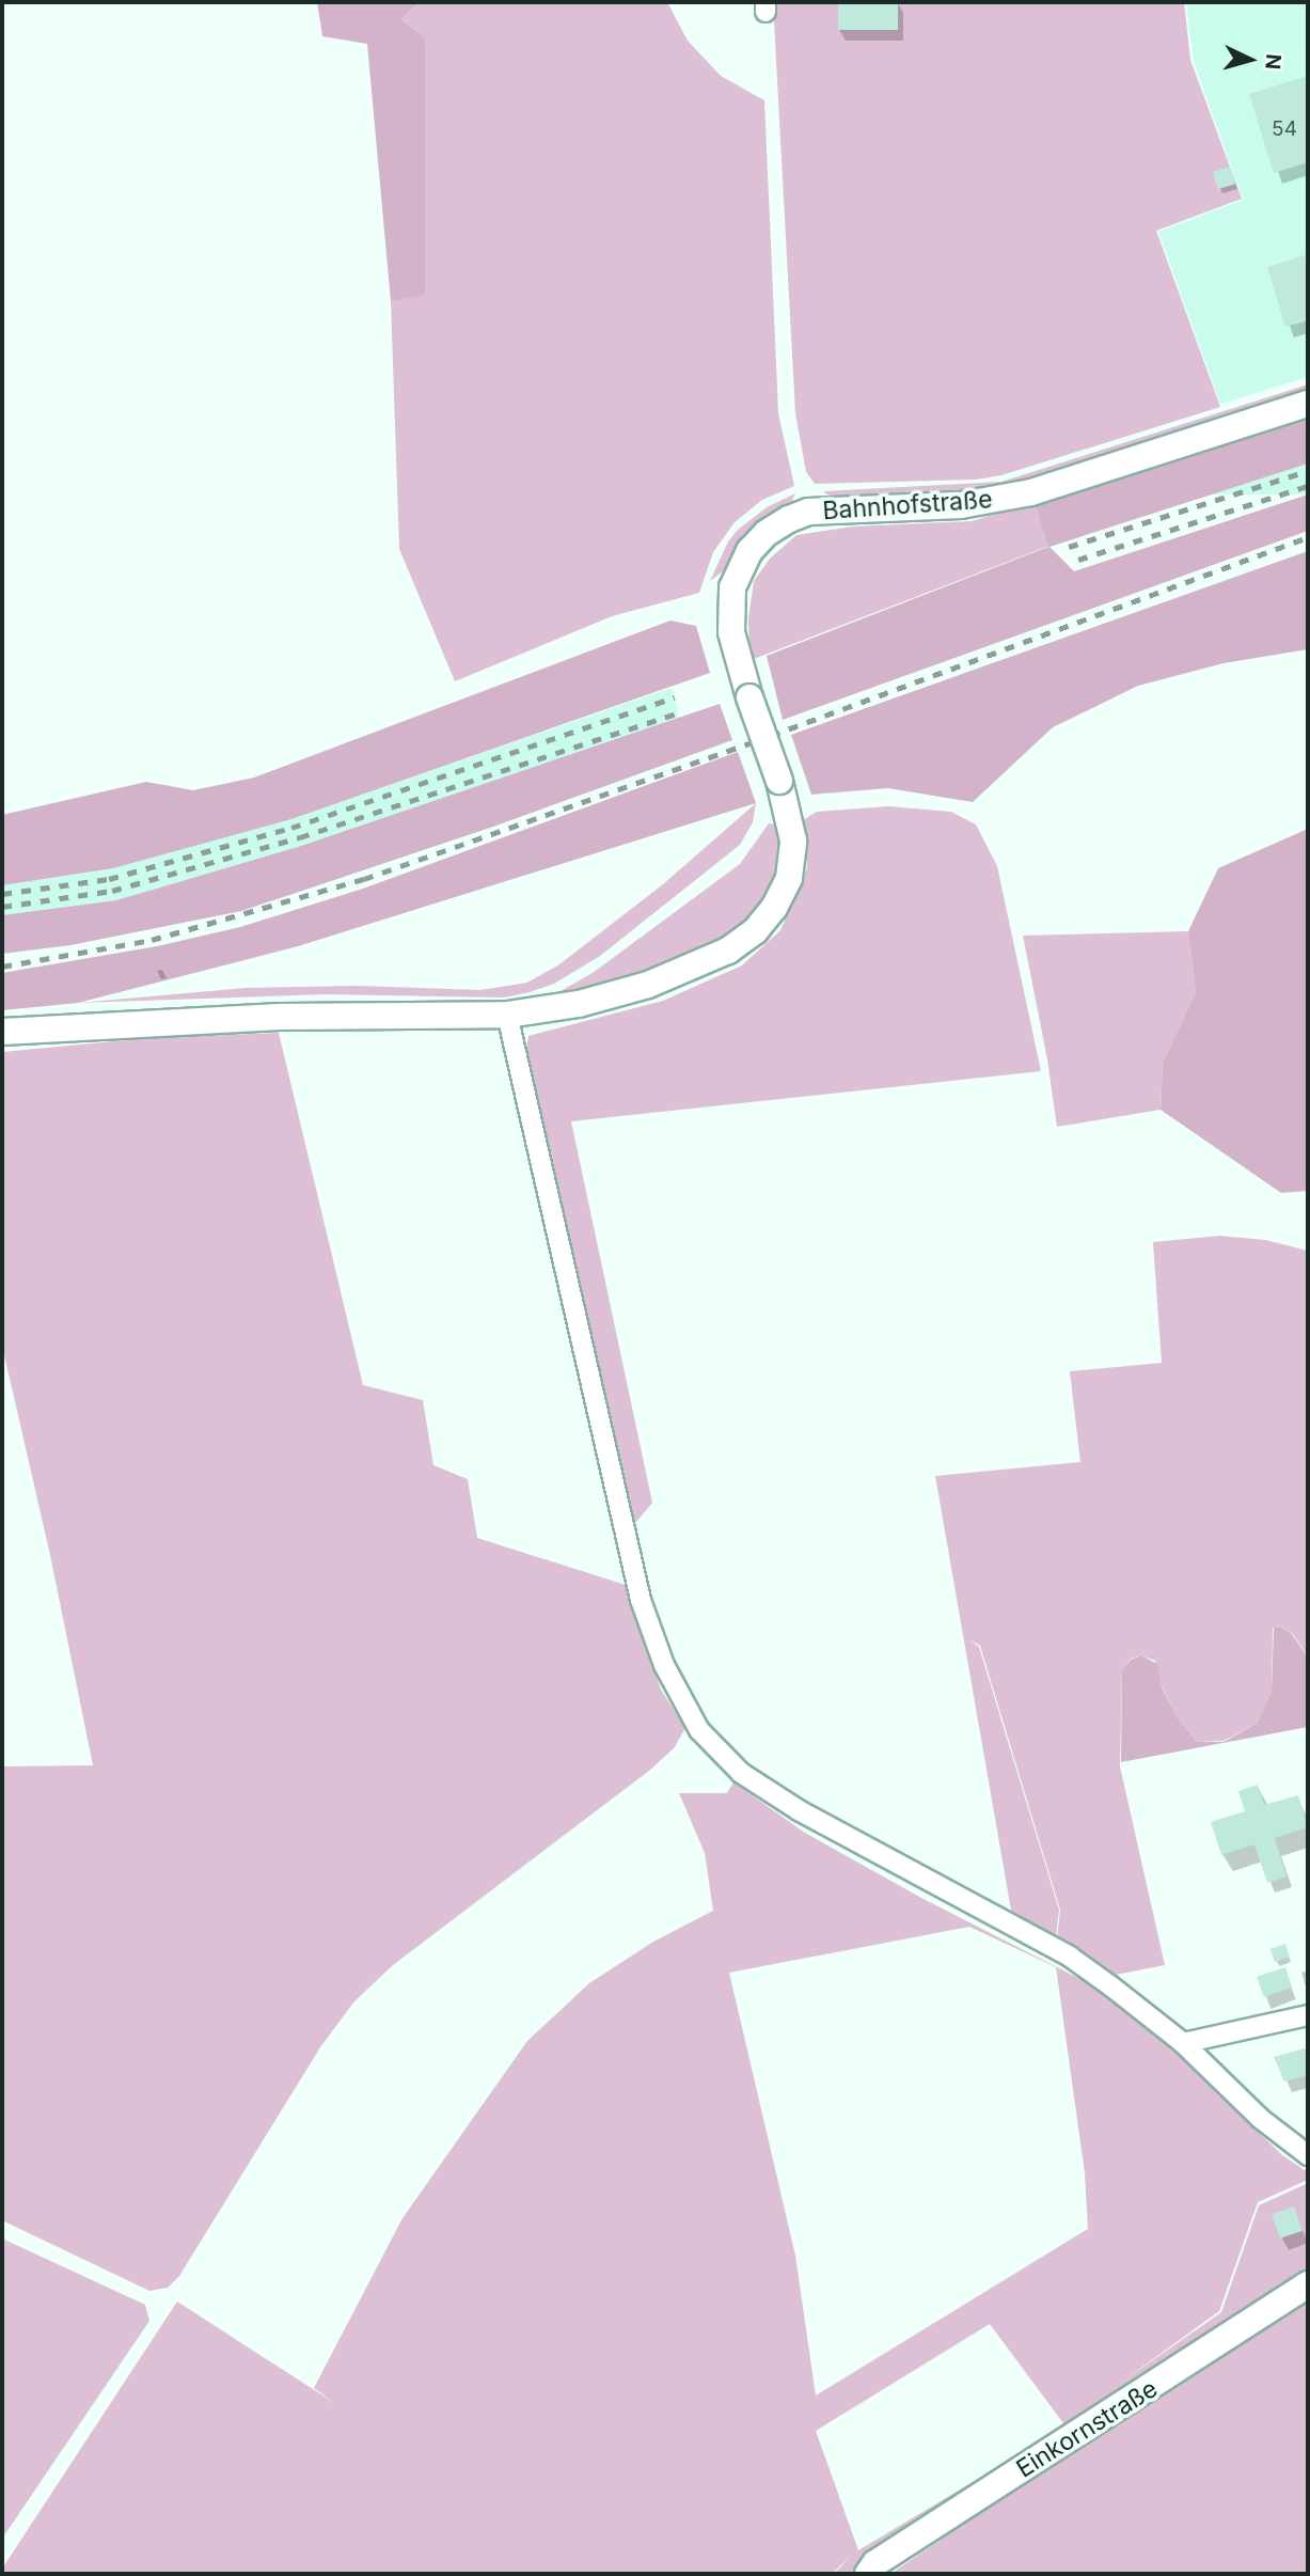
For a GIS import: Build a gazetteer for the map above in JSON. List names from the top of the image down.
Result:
{
  "streets": {
    "main road": ["Bahnhofstraße", "Einkornstraße"]
  },
  "house_numbers": ["54"],
  "north": "right"
}
